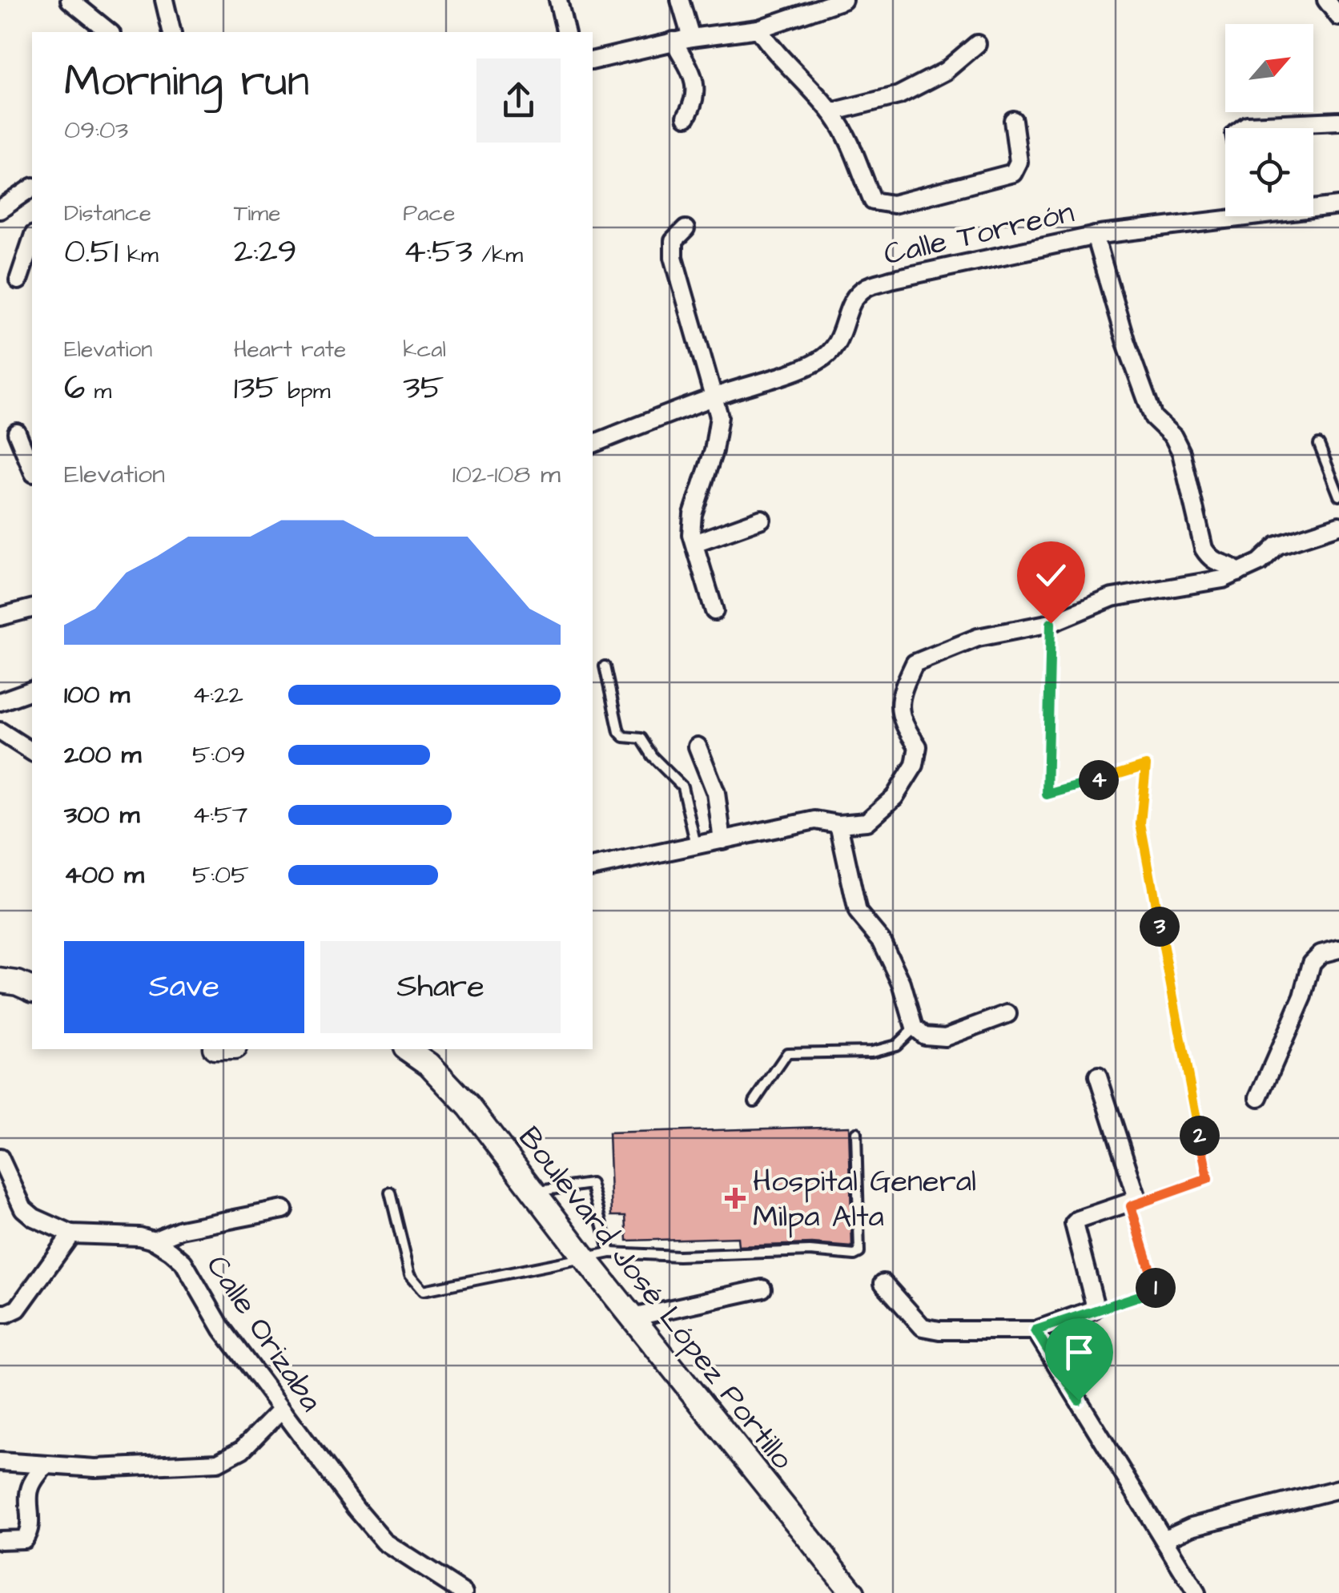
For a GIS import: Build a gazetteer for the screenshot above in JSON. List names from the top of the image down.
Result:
{
  "streets": {
    "main road": ["Boulevard José López Portillo"],
    "street": ["Calle Torreón", "Calle Orizaba"]
  },
  "places": {
    "health": ["Hospital General Milpa Alta"]
  },
  "north": "top right",
  "page": {
    "heading": ["Morning run", "09:03"],
    "stats": [
      ["Distance", "0.51 km"],
      ["Time", "2:29"],
      ["Pace", "4:53 /km"],
      ["Elevation", "6 m"],
      ["Heart rate", "135 bpm"],
      ["kcal", "35"]
    ],
    "chart": ["Elevation", "102–108 m"],
    "list": [
      {
        "name": "100 m",
        "note": "4:22"
      },
      {
        "name": "200 m",
        "note": "5:09"
      },
      {
        "name": "300 m",
        "note": "4:57"
      },
      {
        "name": "400 m",
        "note": "5:05"
      }
    ],
    "pins": [
      "4",
      "3",
      "2",
      "1"
    ],
    "buttons": ["Save", "Share"]
  }
}
